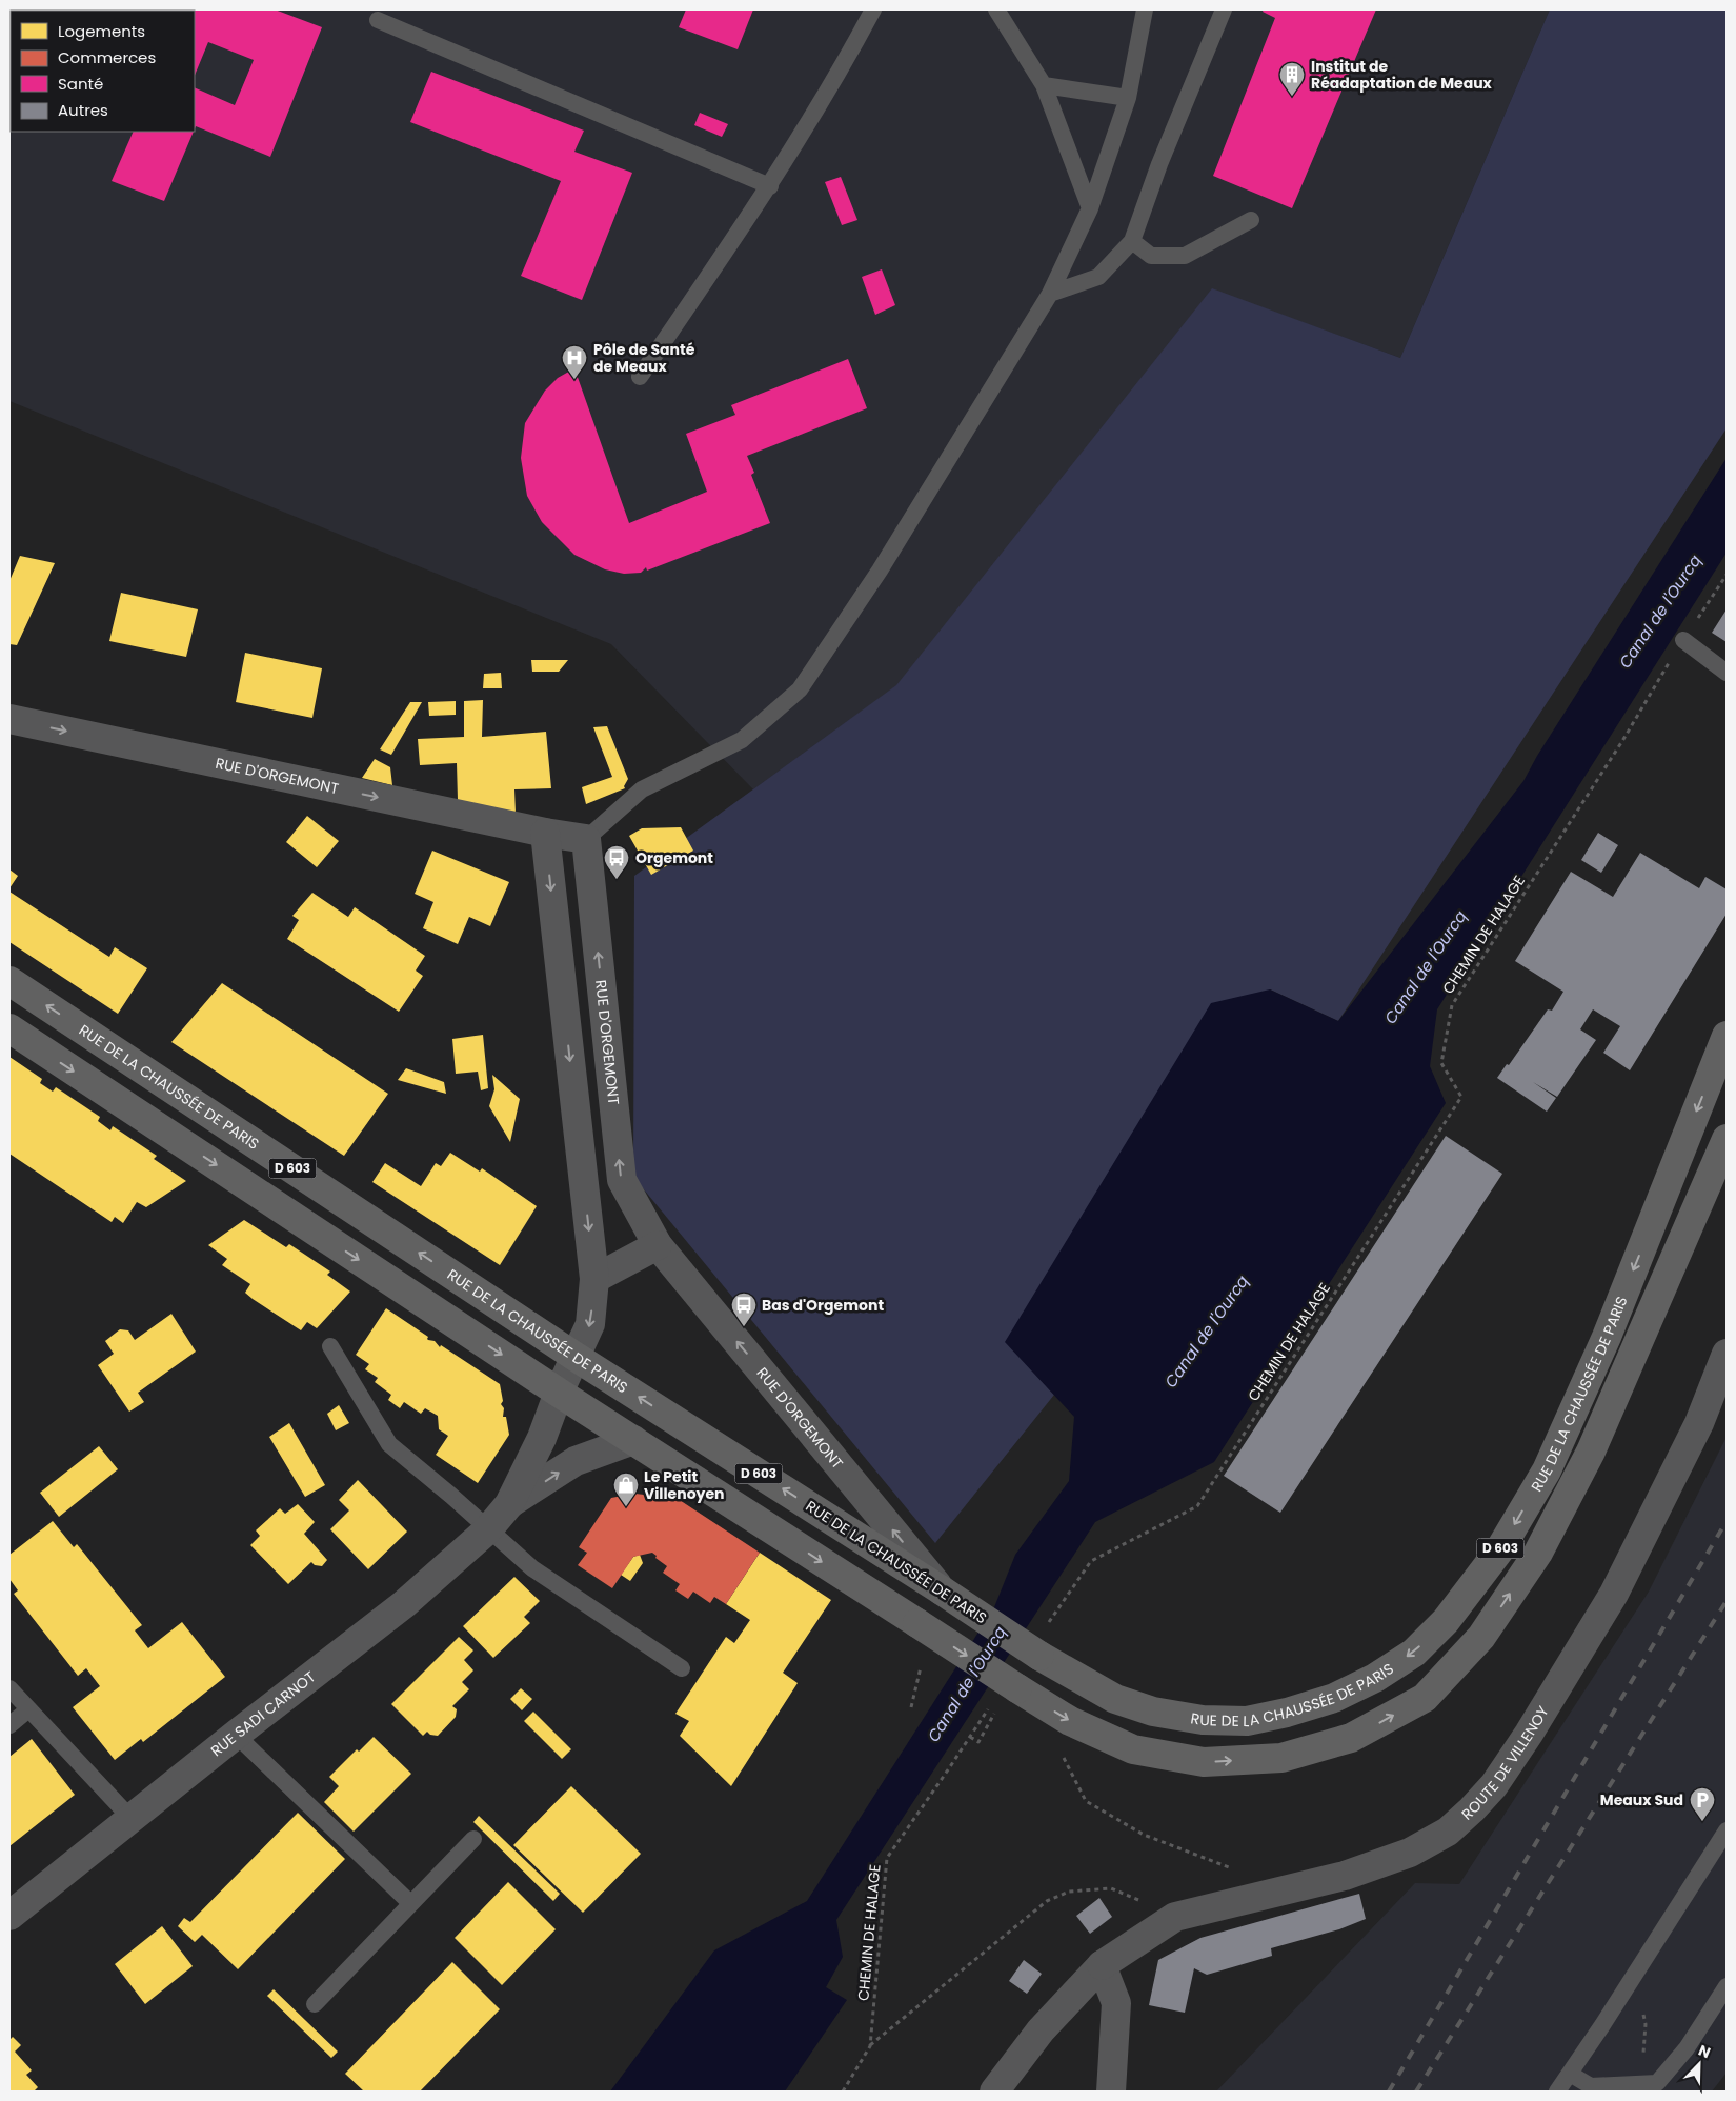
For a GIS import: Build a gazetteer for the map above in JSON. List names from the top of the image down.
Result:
{
  "streets": {
    "main road": ["RUE DE LA CHAUSSÉE DE PARIS", "D 603"],
    "street": ["RUE D'ORGEMONT", "RUE SADI CARNOT", "ROUTE DE VILLENOY"],
    "path": ["CHEMIN DE HALAGE"]
  },
  "crossings": [
    ["RUE D'ORGEMONT", "RUE DE LA CHAUSSÉE DE PARIS"],
    ["RUE DE LA CHAUSSÉE DE PARIS", "RUE SADI CARNOT"],
    ["D 603", "RUE SADI CARNOT"]
  ],
  "water": ["Canal de l'Ourcq"],
  "places": {
    "building": ["Institut de Réadaptation de Meaux"],
    "hospital": ["Pôle de Santé de Meaux"],
    "bus stop": ["Orgemont", "Bas d'Orgemont"],
    "shop": ["Le Petit Villenoyen"],
    "parking": ["Meaux Sud"]
  },
  "legend": [
    "Logements",
    "Commerces",
    "Santé",
    "Autres"
  ],
  "north": "top right"
}
